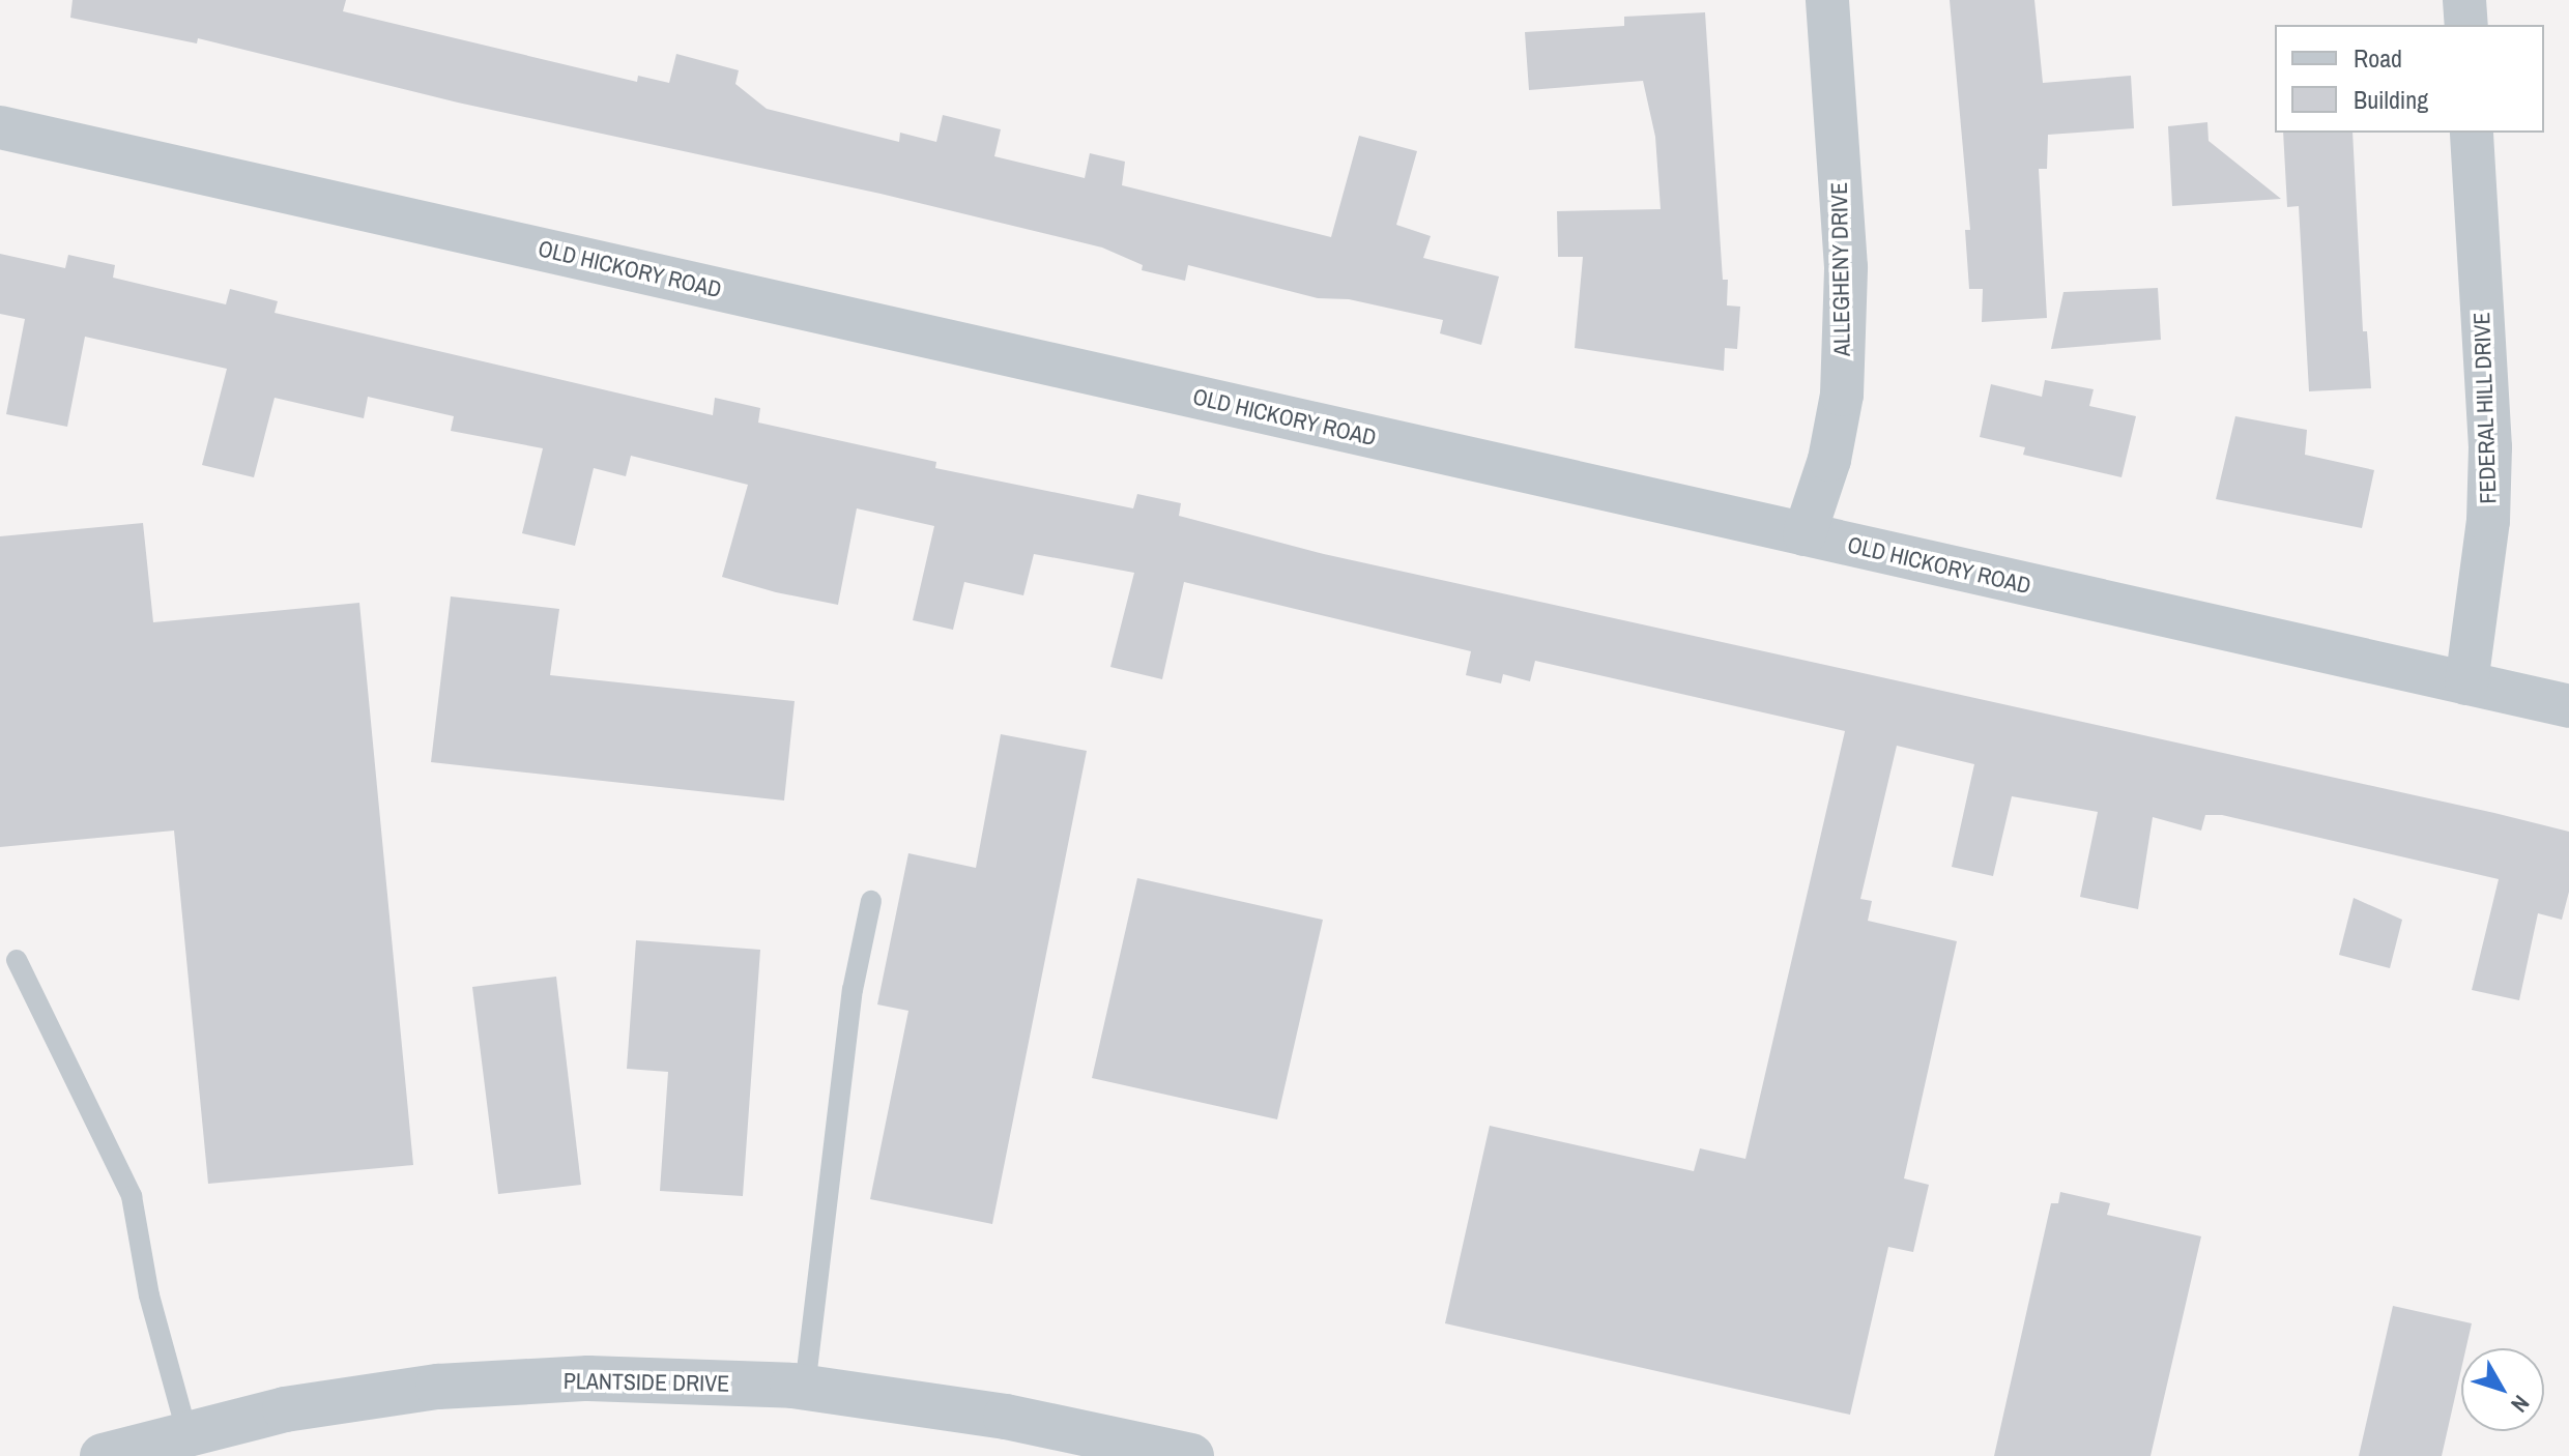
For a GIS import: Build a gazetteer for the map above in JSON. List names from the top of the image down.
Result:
{
  "streets": {
    "street": [
      "OLD HICKORY ROAD",
      "ALLEGHENY DRIVE",
      "FEDERAL HILL DRIVE",
      "PLANTSIDE DRIVE"
    ]
  },
  "crossings": [
    ["OLD HICKORY ROAD", "ALLEGHENY DRIVE"],
    ["OLD HICKORY ROAD", "FEDERAL HILL DRIVE"]
  ],
  "legend": ["Road", "Building"],
  "north": "bottom right"
}
